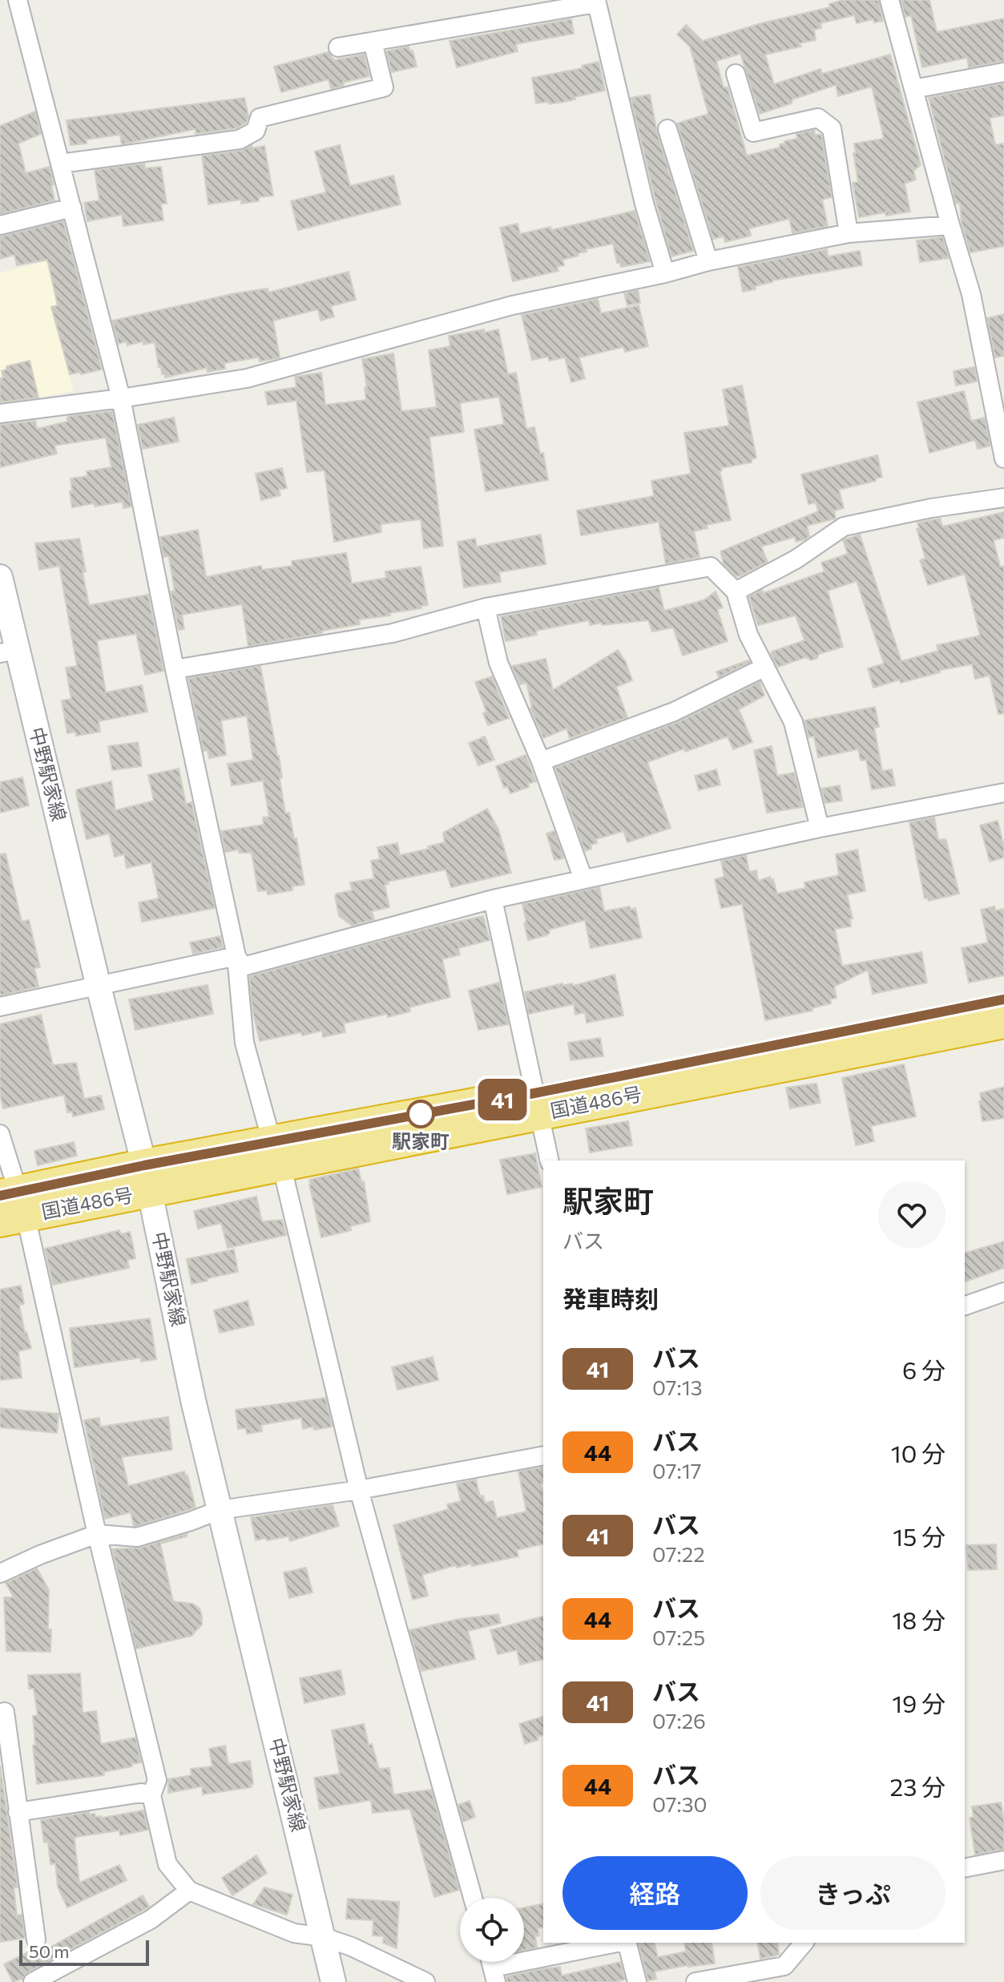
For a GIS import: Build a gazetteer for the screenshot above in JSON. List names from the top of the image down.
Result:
{
  "streets": {
    "highway": ["国道486号"],
    "main road": ["中野駅家線"]
  },
  "crossings": [
    ["中野駅家線", "国道486号"]
  ],
  "places": ["駅家町"],
  "lines": ["bus line 41"],
  "scale_bar": "50 m",
  "page": {
    "on_map": "41",
    "heading": [
      ["駅家町", "バス"],
      "発車時刻"
    ],
    "list": [
      {
        "mark": "41",
        "name": "バス",
        "note": "07:13",
        "value": "6 分"
      },
      {
        "mark": "44",
        "name": "バス",
        "note": "07:17",
        "value": "10 分"
      },
      {
        "mark": "41",
        "name": "バス",
        "note": "07:22",
        "value": "15 分"
      },
      {
        "mark": "44",
        "name": "バス",
        "note": "07:25",
        "value": "18 分"
      },
      {
        "mark": "41",
        "name": "バス",
        "note": "07:26",
        "value": "19 分"
      },
      {
        "mark": "44",
        "name": "バス",
        "note": "07:30",
        "value": "23 分"
      }
    ],
    "buttons": ["経路", "きっぷ"],
    "scale": "50 m"
  }
}
